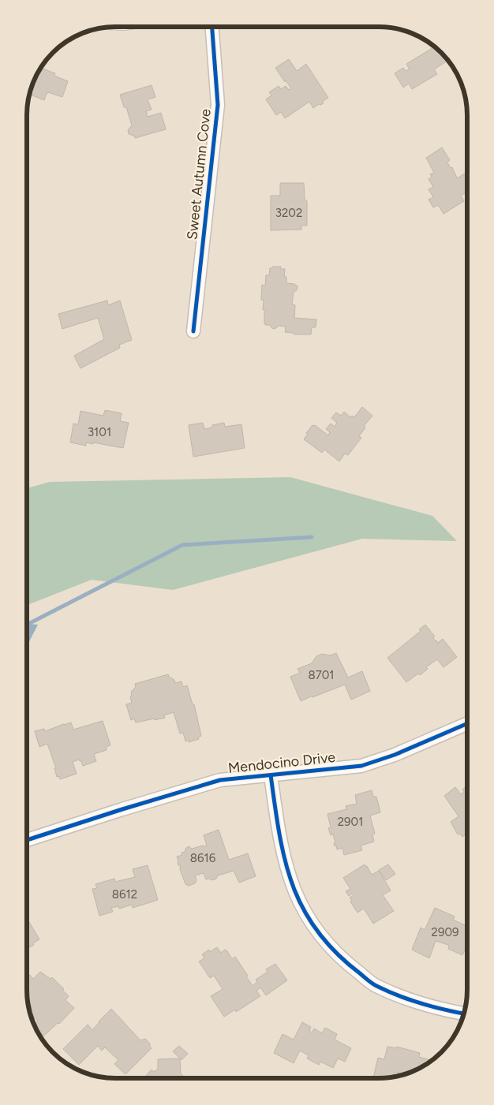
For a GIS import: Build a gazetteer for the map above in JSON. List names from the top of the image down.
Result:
{
  "streets": {
    "street": ["Sweet Autumn Cove", "Mendocino Drive"]
  },
  "house_numbers": [
    "3202",
    "3101",
    "8701",
    "2901",
    "8616",
    "8612",
    "2909"
  ]
}
